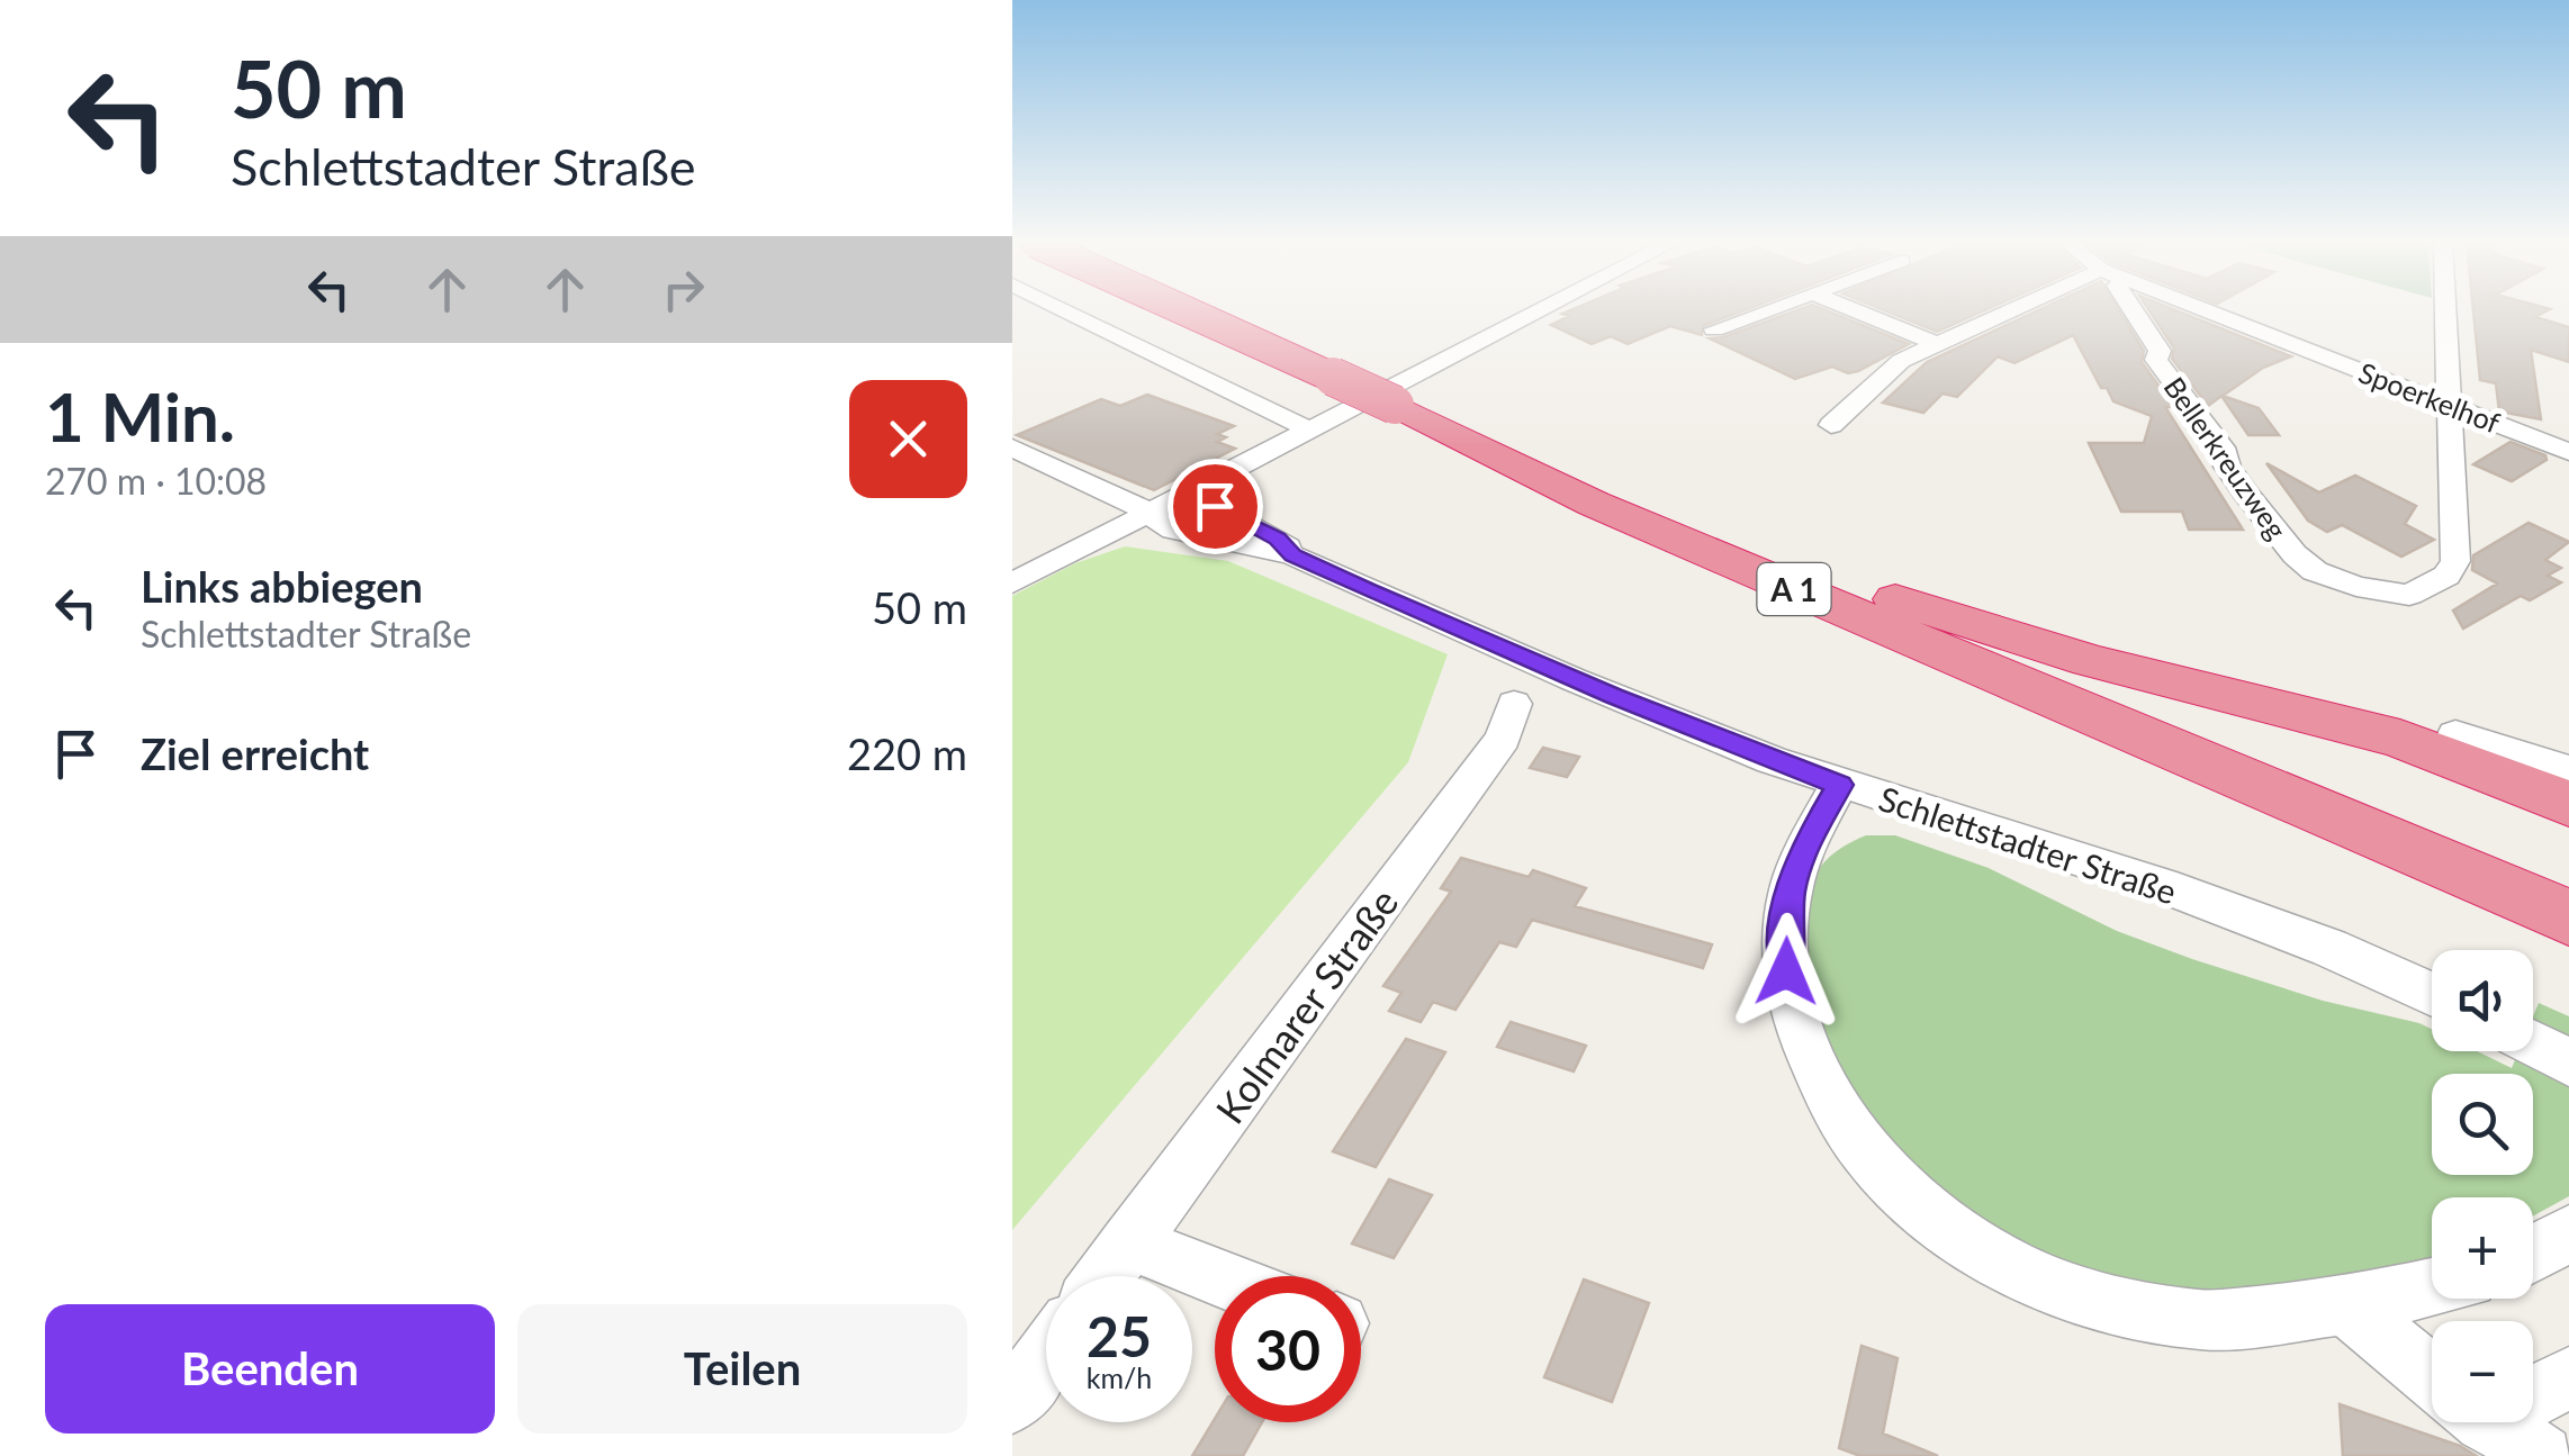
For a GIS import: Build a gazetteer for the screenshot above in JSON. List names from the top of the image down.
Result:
{
  "streets": {
    "highway": ["A 1"],
    "street": [
      "Spoerkelhof",
      "Bellerkreuzweg",
      "Schlettstadter Straße",
      "Kolmarer Straße"
    ]
  },
  "crossings": [
    ["Spoerkelhof", "Bellerkreuzweg"]
  ],
  "page": {
    "turn": ["50 m", "Schlettstadter Straße"],
    "heading": ["1 Min.", "270 m · 10:08"],
    "list": [
      {
        "name": "Links abbiegen",
        "note": "Schlettstadter Straße",
        "value": "50 m"
      },
      {
        "name": "Ziel erreicht",
        "value": "220 m"
      }
    ],
    "map_buttons": ["+", "−"],
    "speed": "25 km/h",
    "limit": "30",
    "buttons": ["Beenden", "Teilen"]
  }
}
